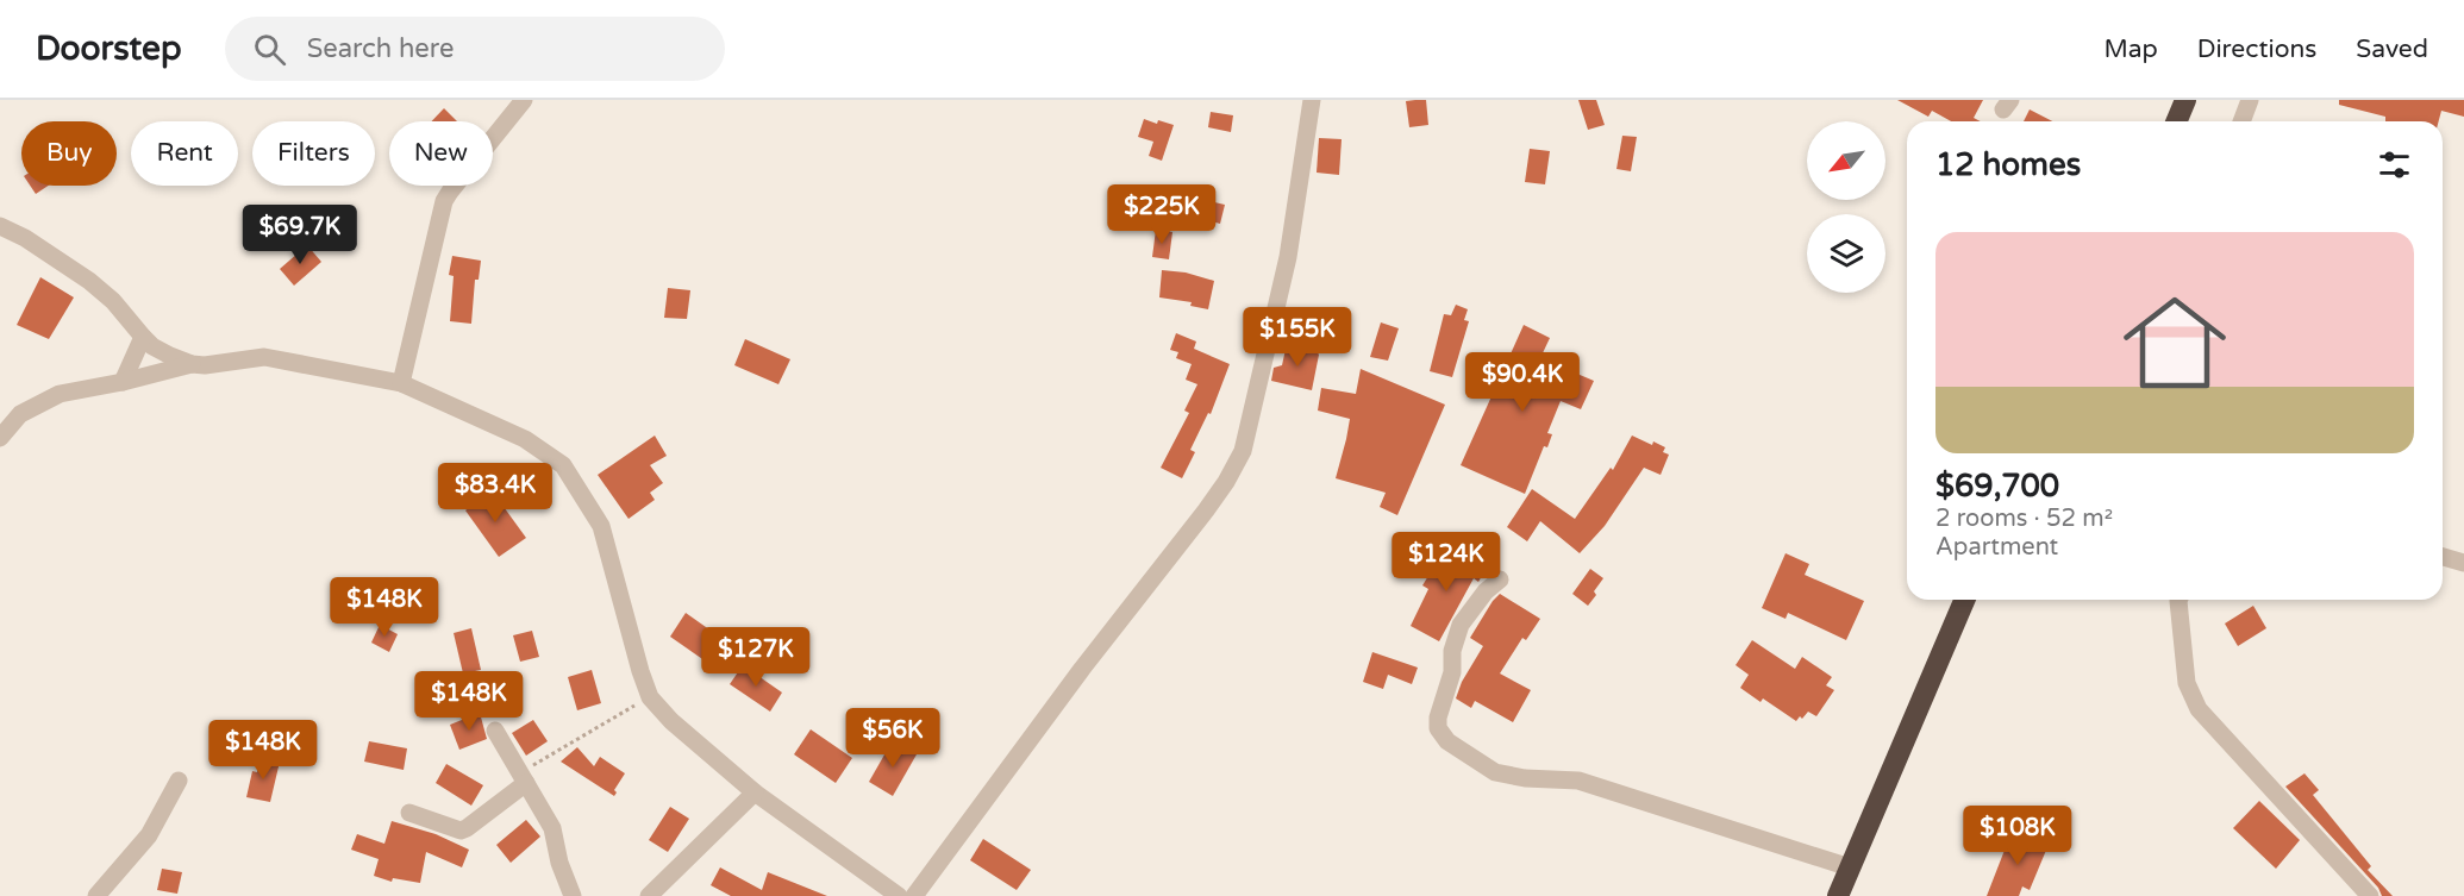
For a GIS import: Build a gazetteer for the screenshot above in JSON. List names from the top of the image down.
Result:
{
  "north": "bottom left",
  "page": {
    "header": "Doorstep",
    "search": "Search here",
    "nav": ["Map", "Directions", "Saved"],
    "chip": [
      "Buy",
      "Rent",
      "Filters",
      "New"
    ],
    "heading": "12 homes",
    "price": [
      "$225K",
      "$69.7K",
      "$155K",
      "$90.4K",
      "$83.4K",
      "$124K",
      "$148K",
      "$127K",
      "$148K",
      "$56K",
      "$148K",
      "$108K"
    ],
    "list": [
      {
        "name": "$69,700",
        "note": "2 rooms · 52 m² · Apartment"
      }
    ]
  }
}
